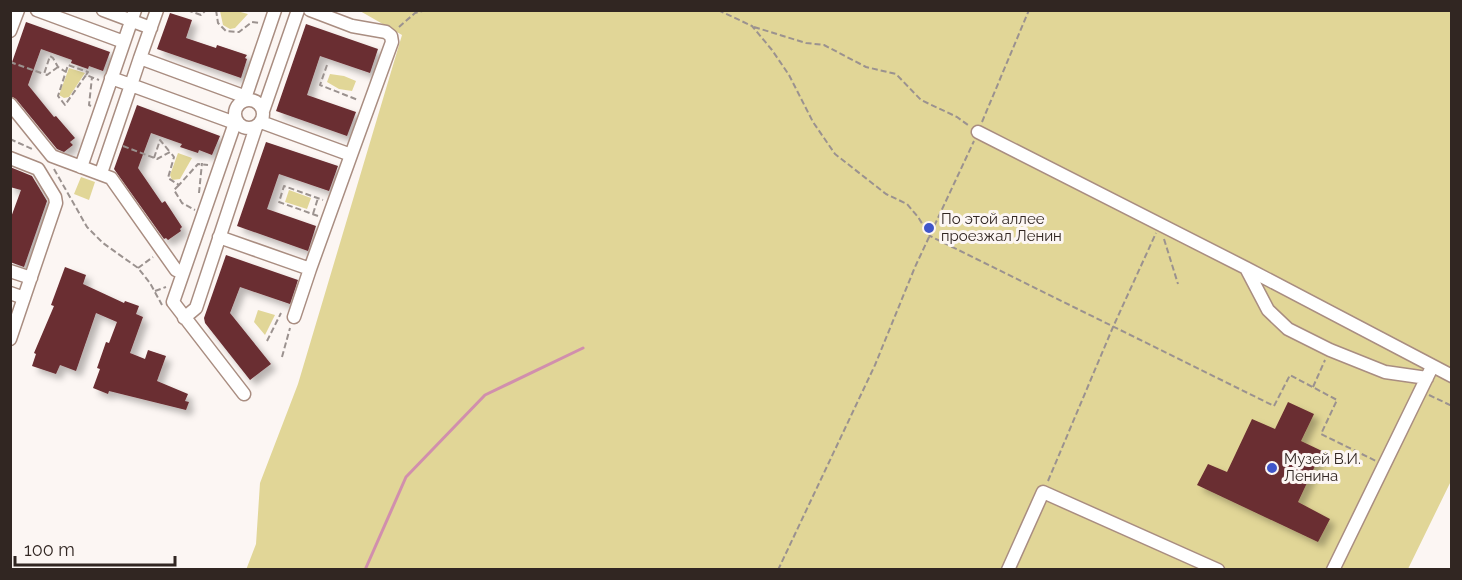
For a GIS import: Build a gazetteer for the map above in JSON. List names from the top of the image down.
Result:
{
  "places": ["По этой аллее проезжал Ленин", "Музей В.И. Ленина"],
  "scale_bar": "100 m"
}
